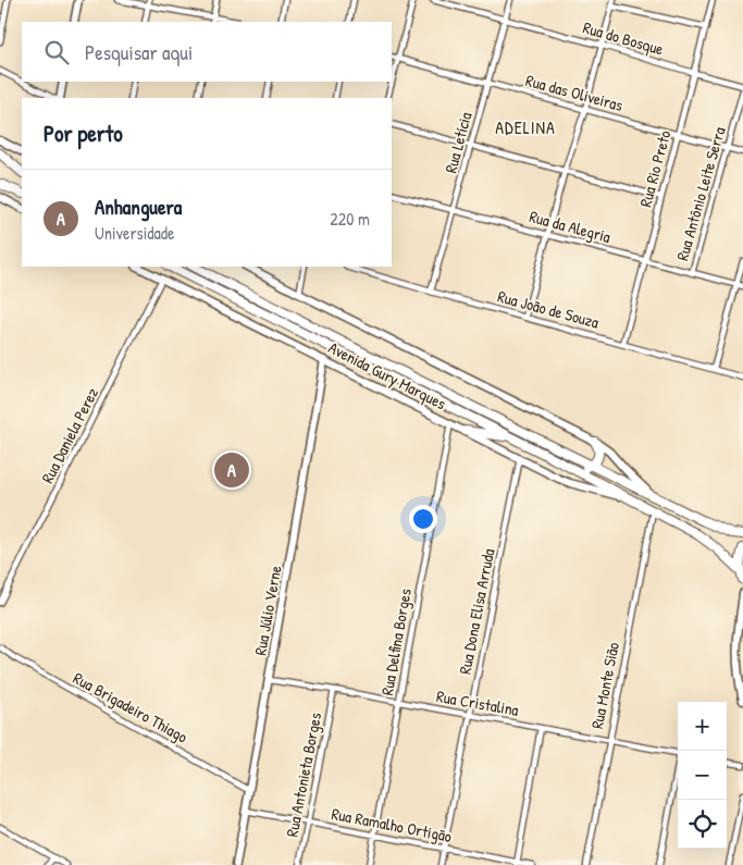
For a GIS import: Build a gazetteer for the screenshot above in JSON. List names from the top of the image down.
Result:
{
  "streets": {
    "main road": ["Avenida Gury Marques", "Rua Júlio Verne"],
    "street": [
      "Rua do Bosque",
      "Rua das Oliveiras",
      "Rua Letícia",
      "Rua Rio Preto",
      "Rua Antônio Leite Serra",
      "Rua da Alegria",
      "Rua João de Souza",
      "Rua Daniela Perez",
      "Rua Dona Elisa Arruda",
      "Rua Delfina Borges",
      "Rua Monte Sião",
      "Rua Cristalina",
      "Rua Brigadeiro Thiago",
      "Rua Antonieta Borges",
      "Rua Ramalho Ortigão"
    ]
  },
  "crossings": [
    ["Rua do Bosque", "Rua Letícia"],
    ["Rua do Bosque", "Rua Rio Preto"],
    ["Rua das Oliveiras", "Rua Letícia"],
    ["Rua das Oliveiras", "Rua Rio Preto"],
    ["Rua das Oliveiras", "Rua Antônio Leite Serra"],
    ["Rua Letícia", "Rua da Alegria"],
    ["Rua Letícia", "Rua João de Souza"],
    ["Rua Rio Preto", "Rua da Alegria"],
    ["Rua Rio Preto", "Rua João de Souza"],
    ["Rua Antônio Leite Serra", "Rua da Alegria"],
    ["Avenida Gury Marques", "Rua Daniela Perez"],
    ["Avenida Gury Marques", "Rua Júlio Verne"],
    ["Avenida Gury Marques", "Rua Dona Elisa Arruda"],
    ["Avenida Gury Marques", "Rua Delfina Borges"],
    ["Avenida Gury Marques", "Rua Monte Sião"],
    ["Rua Júlio Verne", "Rua Cristalina"],
    ["Rua Júlio Verne", "Rua Brigadeiro Thiago"],
    ["Rua Júlio Verne", "Rua Ramalho Ortigão"],
    ["Rua Dona Elisa Arruda", "Rua Cristalina"],
    ["Rua Dona Elisa Arruda", "Rua Ramalho Ortigão"],
    ["Rua Delfina Borges", "Rua Cristalina"],
    ["Rua Delfina Borges", "Rua Ramalho Ortigão"],
    ["Rua Monte Sião", "Rua Cristalina"],
    ["Rua Cristalina", "Rua Antonieta Borges"],
    ["Rua Antonieta Borges", "Rua Ramalho Ortigão"]
  ],
  "districts": ["ADELINA"],
  "page": {
    "search": "Pesquisar aqui",
    "heading": "Por perto",
    "list": [
      {
        "mark": "A",
        "name": "Anhanguera",
        "note": "Universidade",
        "value": "220 m"
      }
    ],
    "pins": "A",
    "map_buttons": ["+", "−"]
  }
}
